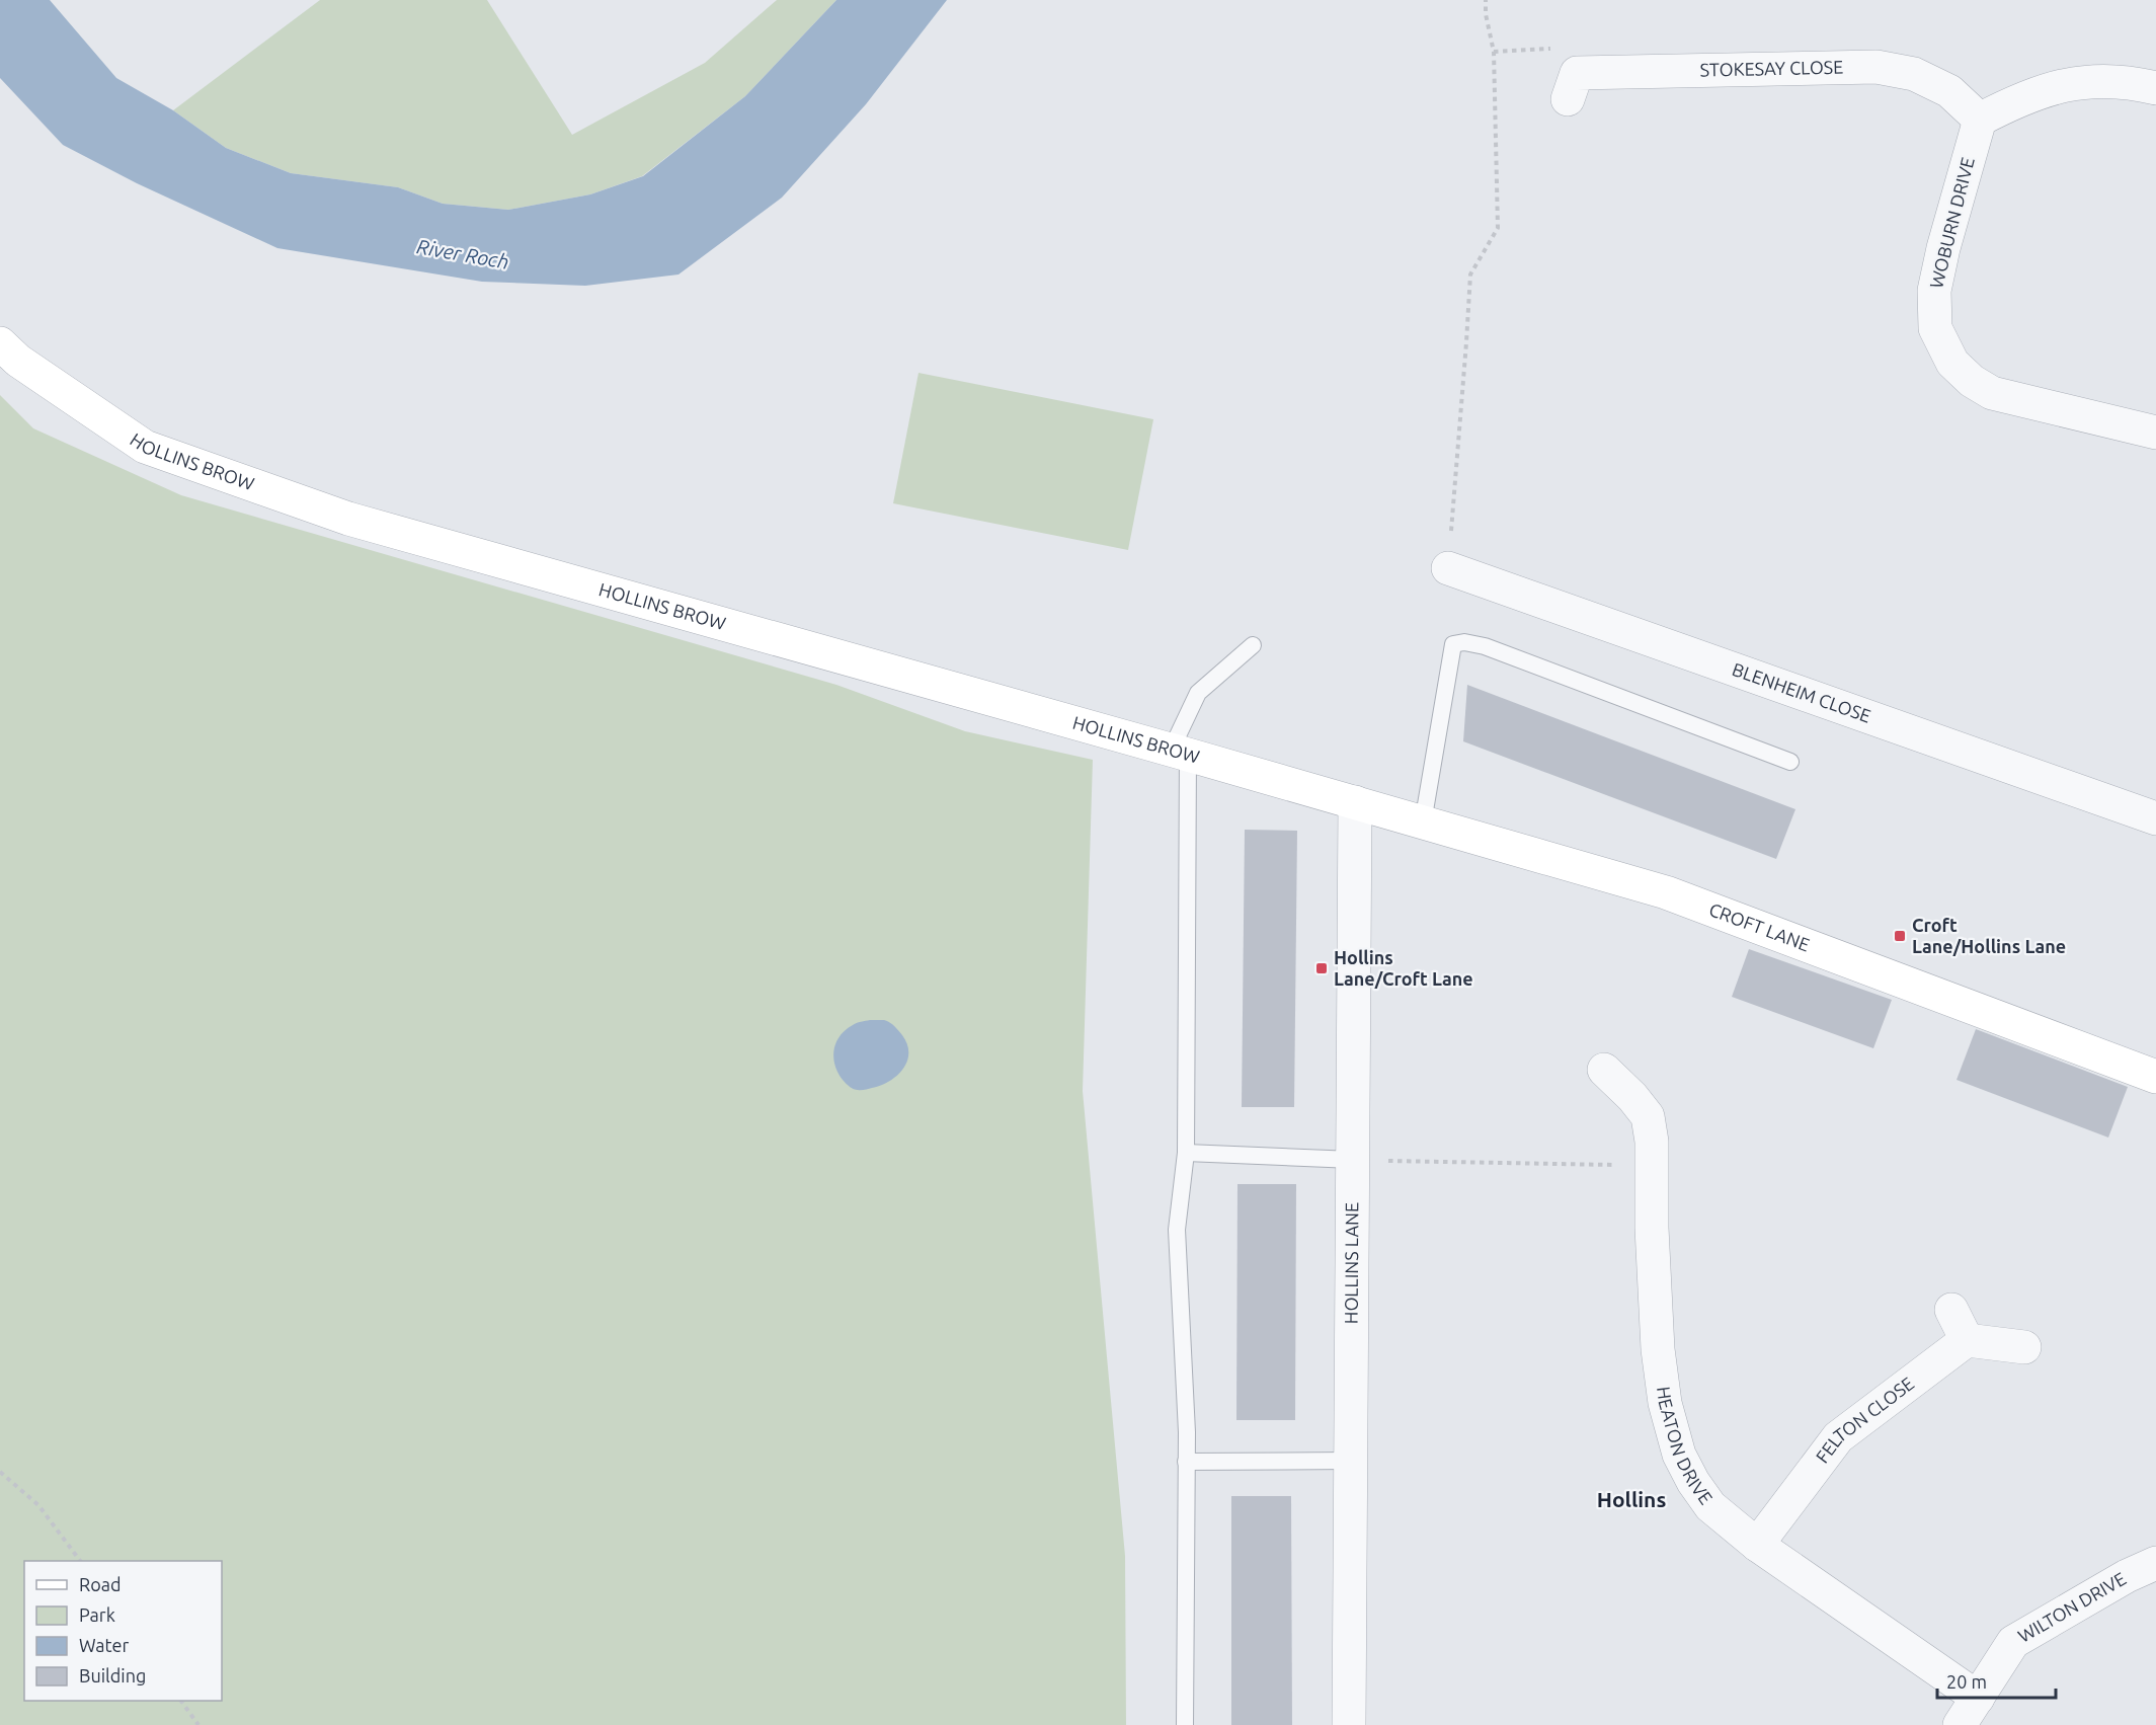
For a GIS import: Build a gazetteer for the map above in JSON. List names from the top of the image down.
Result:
{
  "streets": {
    "street": [
      "STOKESAY CLOSE",
      "WOBURN DRIVE",
      "HOLLINS BROW",
      "BLENHEIM CLOSE",
      "CROFT LANE",
      "HOLLINS LANE",
      "FELTON CLOSE",
      "HEATON DRIVE",
      "WILTON DRIVE"
    ]
  },
  "crossings": [
    ["STOKESAY CLOSE", "WOBURN DRIVE"],
    ["HOLLINS BROW", "CROFT LANE"],
    ["HOLLINS BROW", "HOLLINS LANE"],
    ["CROFT LANE", "HOLLINS LANE"],
    ["FELTON CLOSE", "HEATON DRIVE"],
    ["HEATON DRIVE", "WILTON DRIVE"]
  ],
  "districts": ["Hollins"],
  "water": ["River Roch"],
  "places": {
    "transit": ["Croft Lane/Hollins Lane", "Hollins Lane/Croft Lane"]
  },
  "legend": [
    "Road",
    "Park",
    "Water",
    "Building"
  ],
  "scale_bar": "20 m"
}
